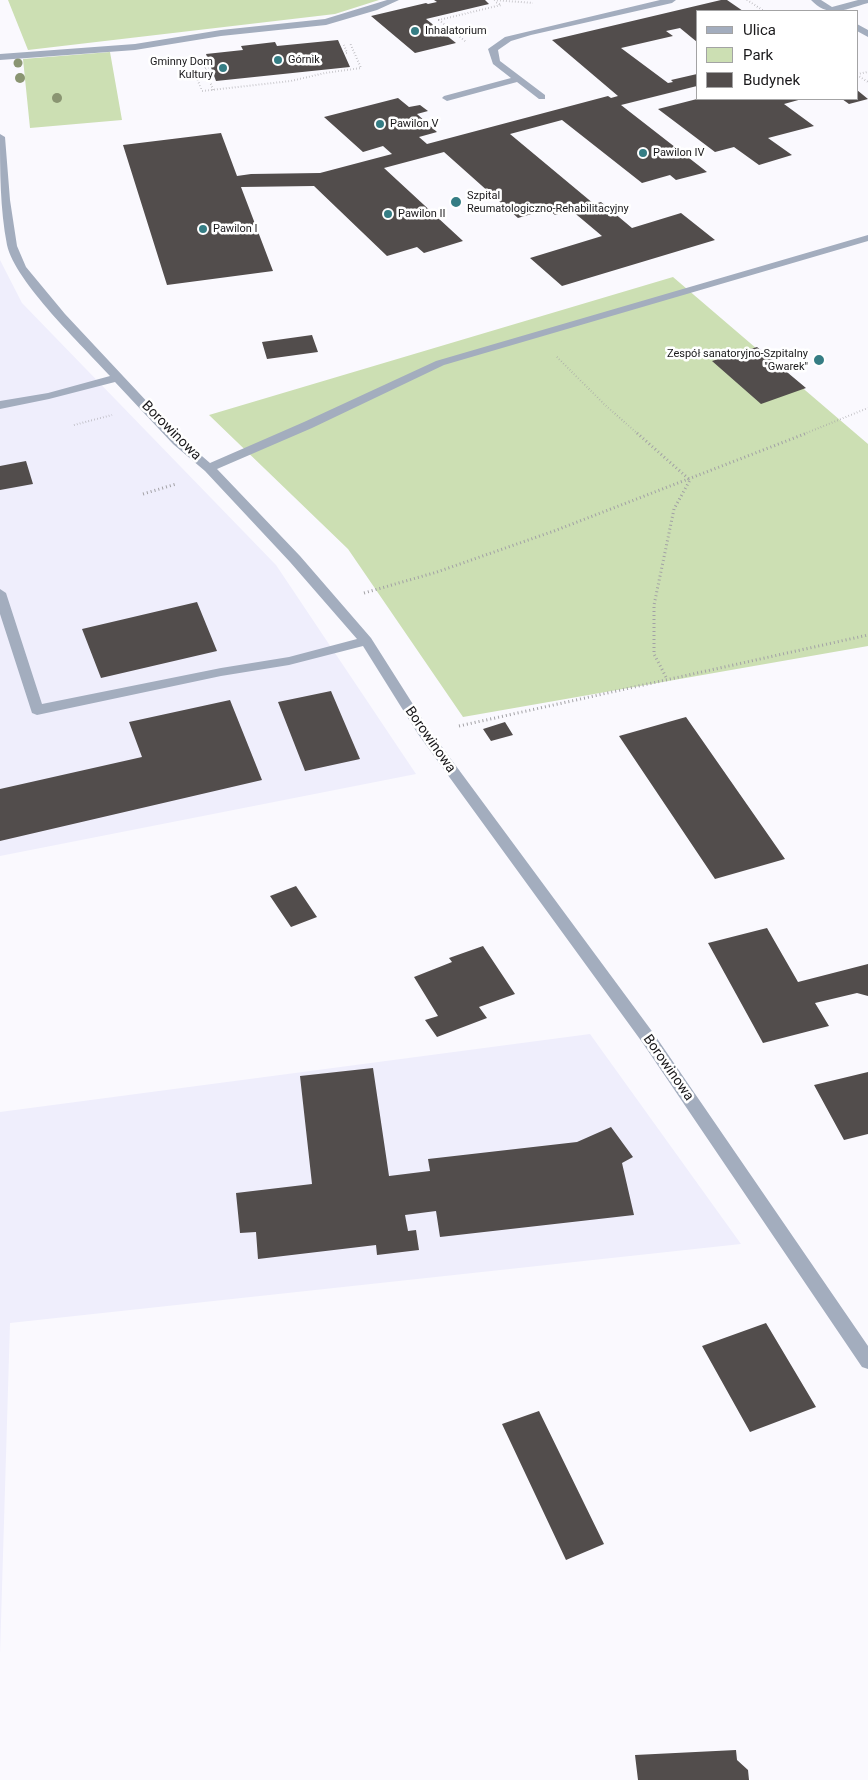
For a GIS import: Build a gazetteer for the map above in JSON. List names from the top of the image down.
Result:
{
  "streets": {
    "street": ["Borowinowa"]
  },
  "places": [
    "Inhalatorium",
    "Górnik",
    "Gminny Dom Kultury",
    "Pawilon V",
    "Pawilon IV",
    "Szpital Reumatologiczno-Rehabilitacyjny",
    "Pawilon II",
    "Pawilon I",
    "Zespół sanatoryjno-Szpitalny \"Gwarek\""
  ],
  "legend": ["Ulica", "Park", "Budynek"]
}
